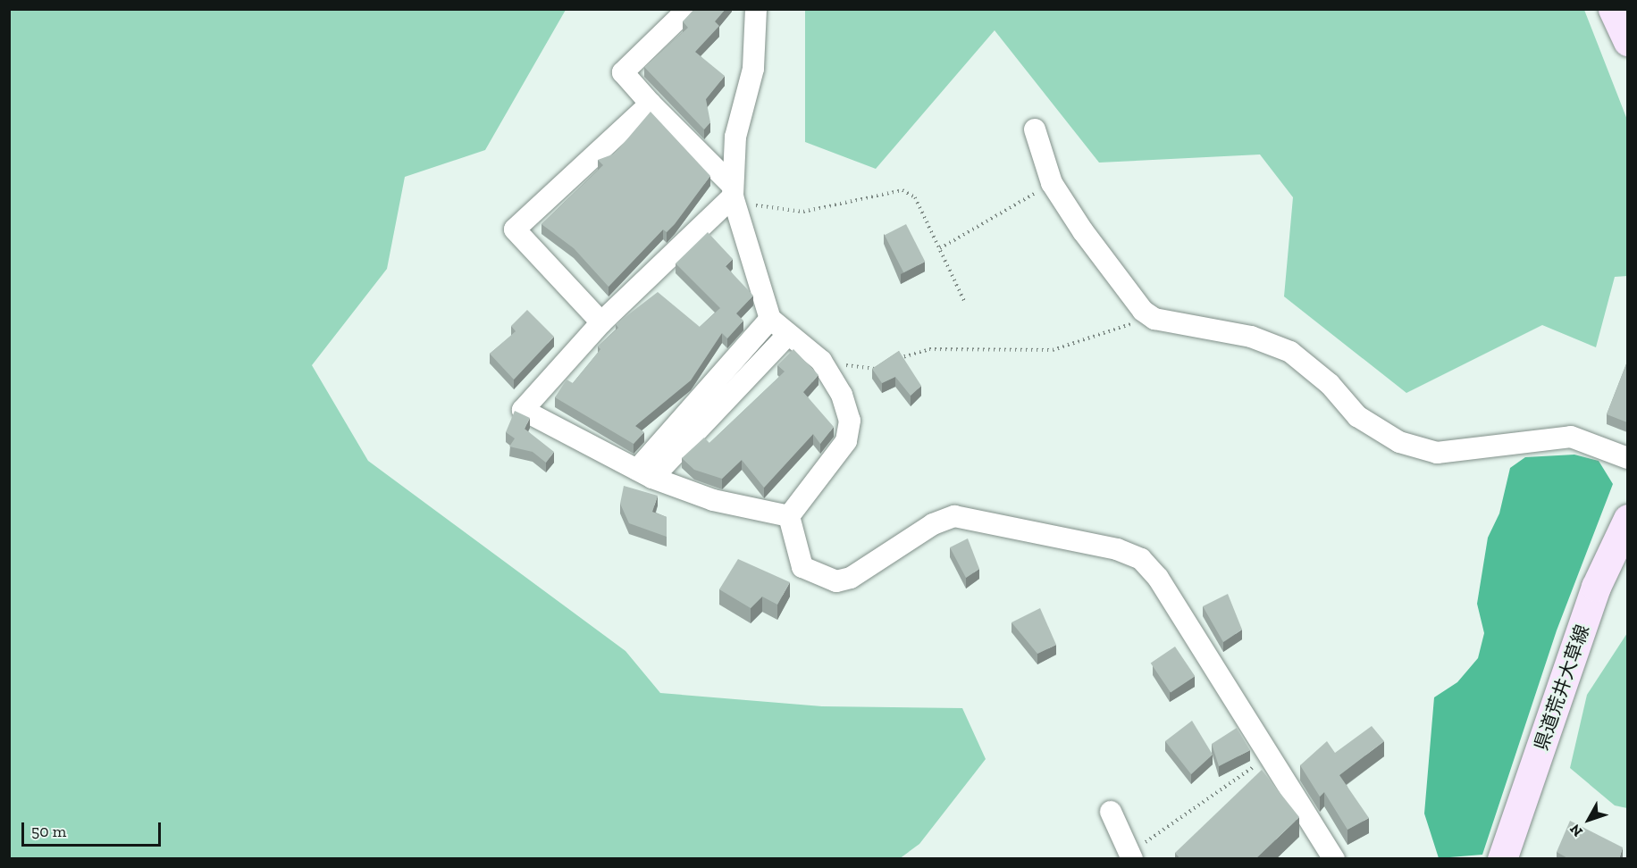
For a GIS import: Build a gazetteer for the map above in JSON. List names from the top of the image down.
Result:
{
  "streets": {
    "main road": ["県道荒井大草線"]
  },
  "scale_bar": "50 m",
  "north": "bottom left"
}
